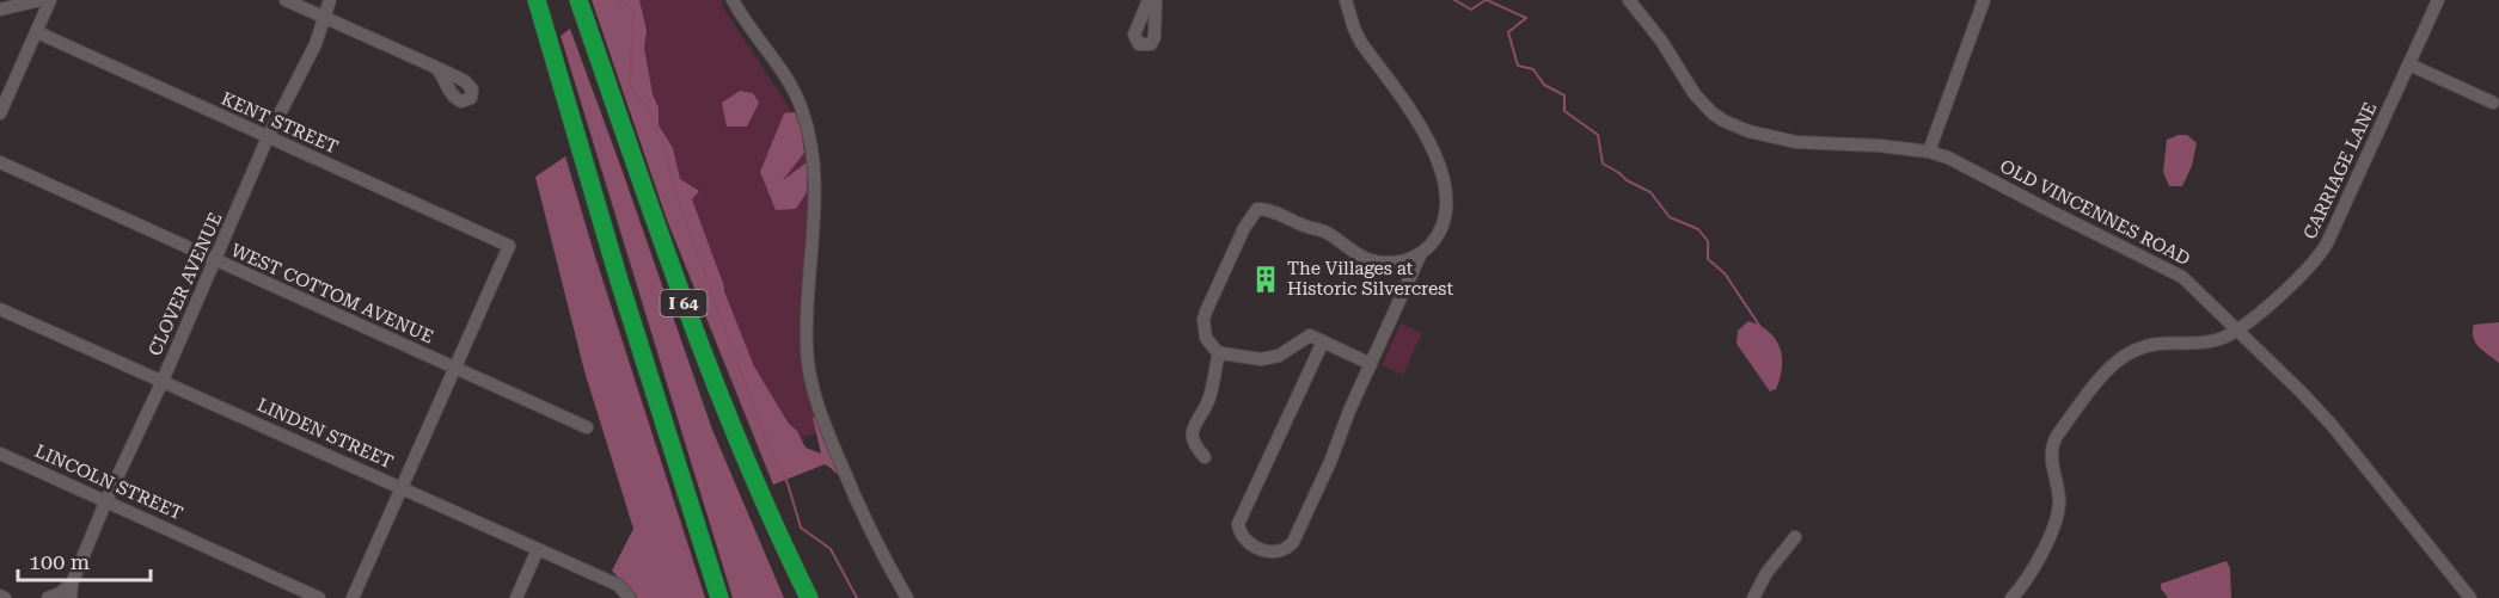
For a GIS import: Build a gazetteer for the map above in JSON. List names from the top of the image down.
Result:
{
  "streets": {
    "highway": ["I 64"],
    "street": [
      "KENT STREET",
      "CARRIAGE LANE",
      "OLD VINCENNES ROAD",
      "CLOVER AVENUE",
      "WEST COTTOM AVENUE",
      "LINDEN STREET",
      "LINCOLN STREET"
    ]
  },
  "crossings": [
    ["KENT STREET", "CLOVER AVENUE"],
    ["KENT STREET", "WEST COTTOM AVENUE"],
    ["CARRIAGE LANE", "OLD VINCENNES ROAD"],
    ["CLOVER AVENUE", "WEST COTTOM AVENUE"],
    ["CLOVER AVENUE", "LINDEN STREET"],
    ["CLOVER AVENUE", "LINCOLN STREET"]
  ],
  "places": {
    "building": ["The Villages at Historic Silvercrest"]
  },
  "scale_bar": "100 m"
}
